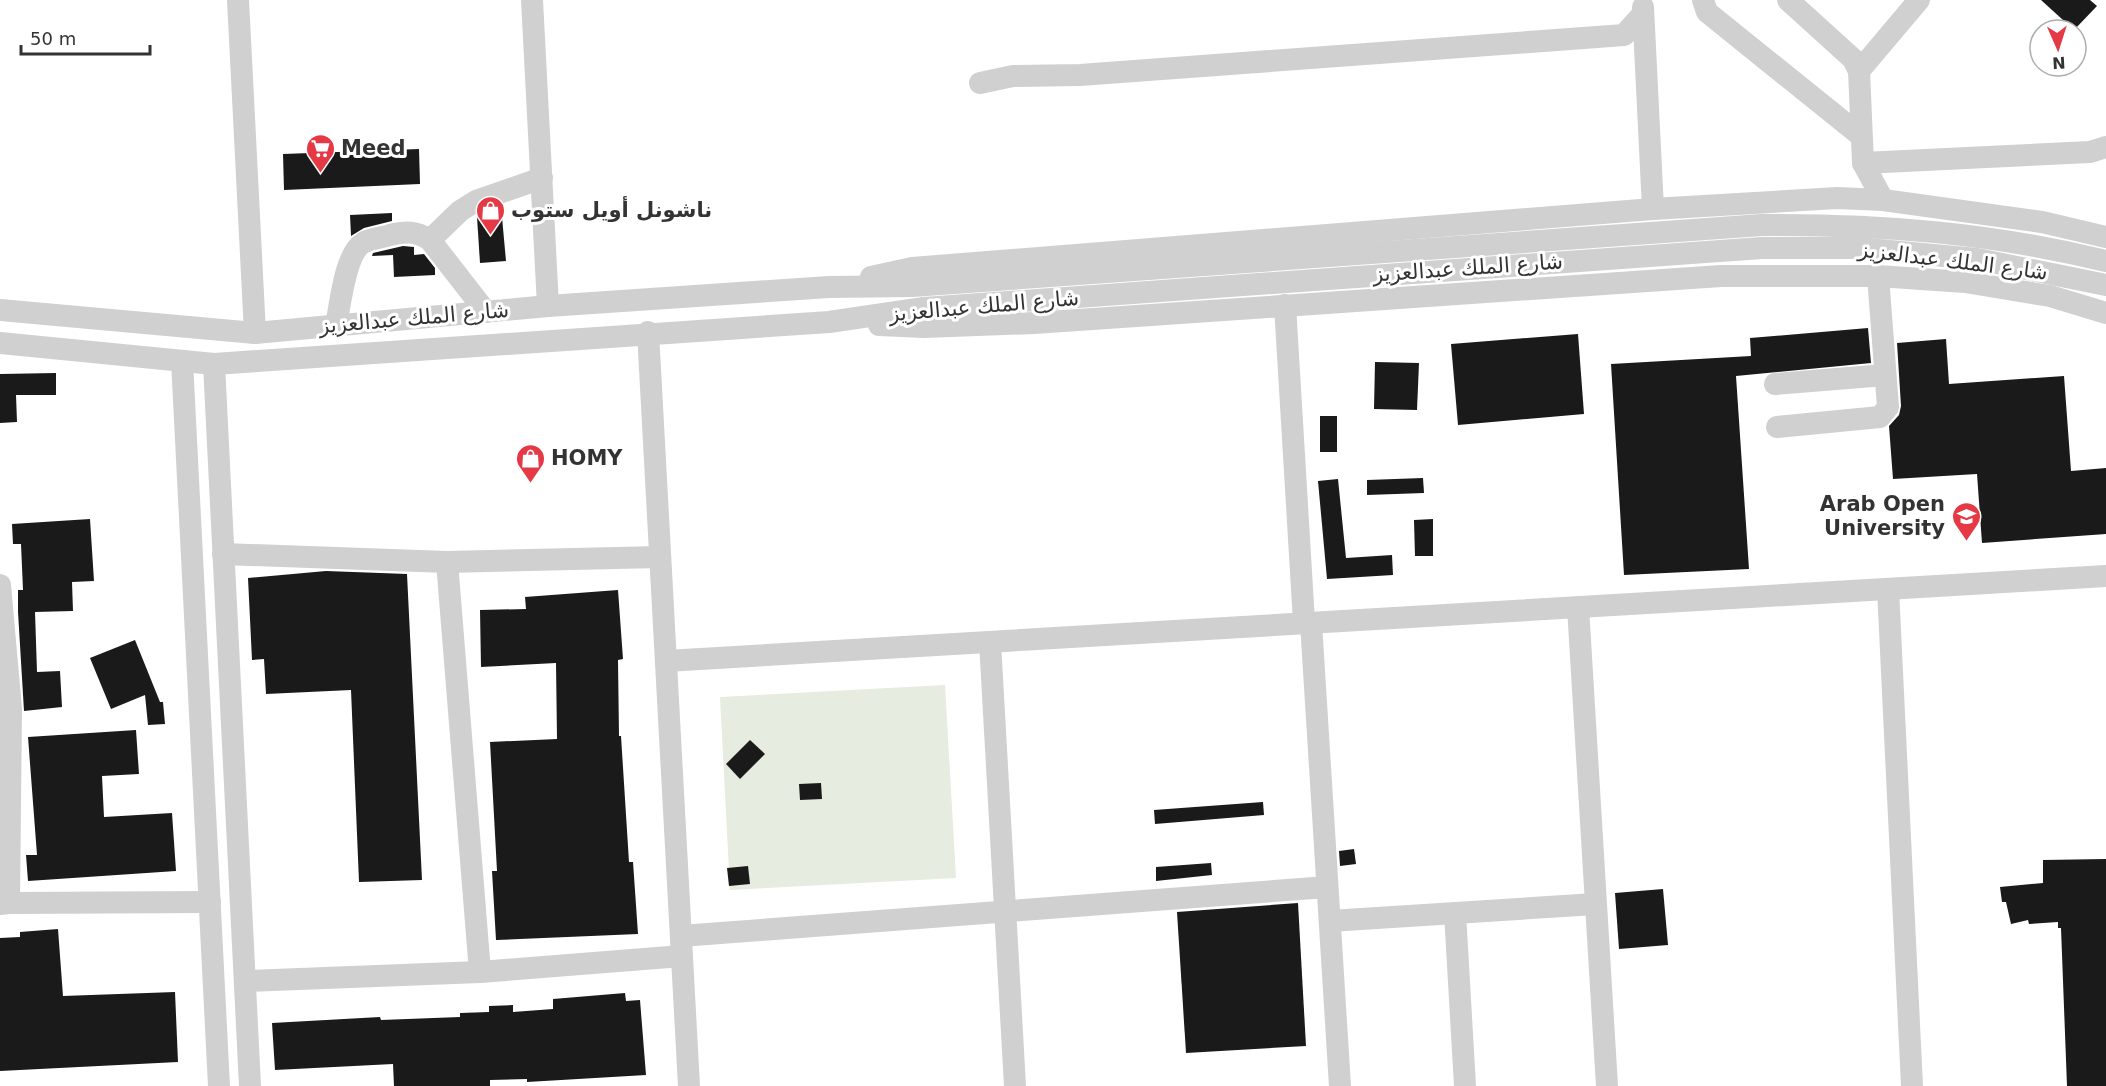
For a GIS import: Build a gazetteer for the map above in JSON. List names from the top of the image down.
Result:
{
  "streets": {
    "street": ["شارع الملك عبدالعزيز"]
  },
  "places": {
    "supermarket": ["Meed"],
    "shop": ["ناشونل أويل ستوب", "HOMY"],
    "school or university": ["Arab Open University"]
  },
  "scale_bar": "50 m",
  "north": "bottom"
}
